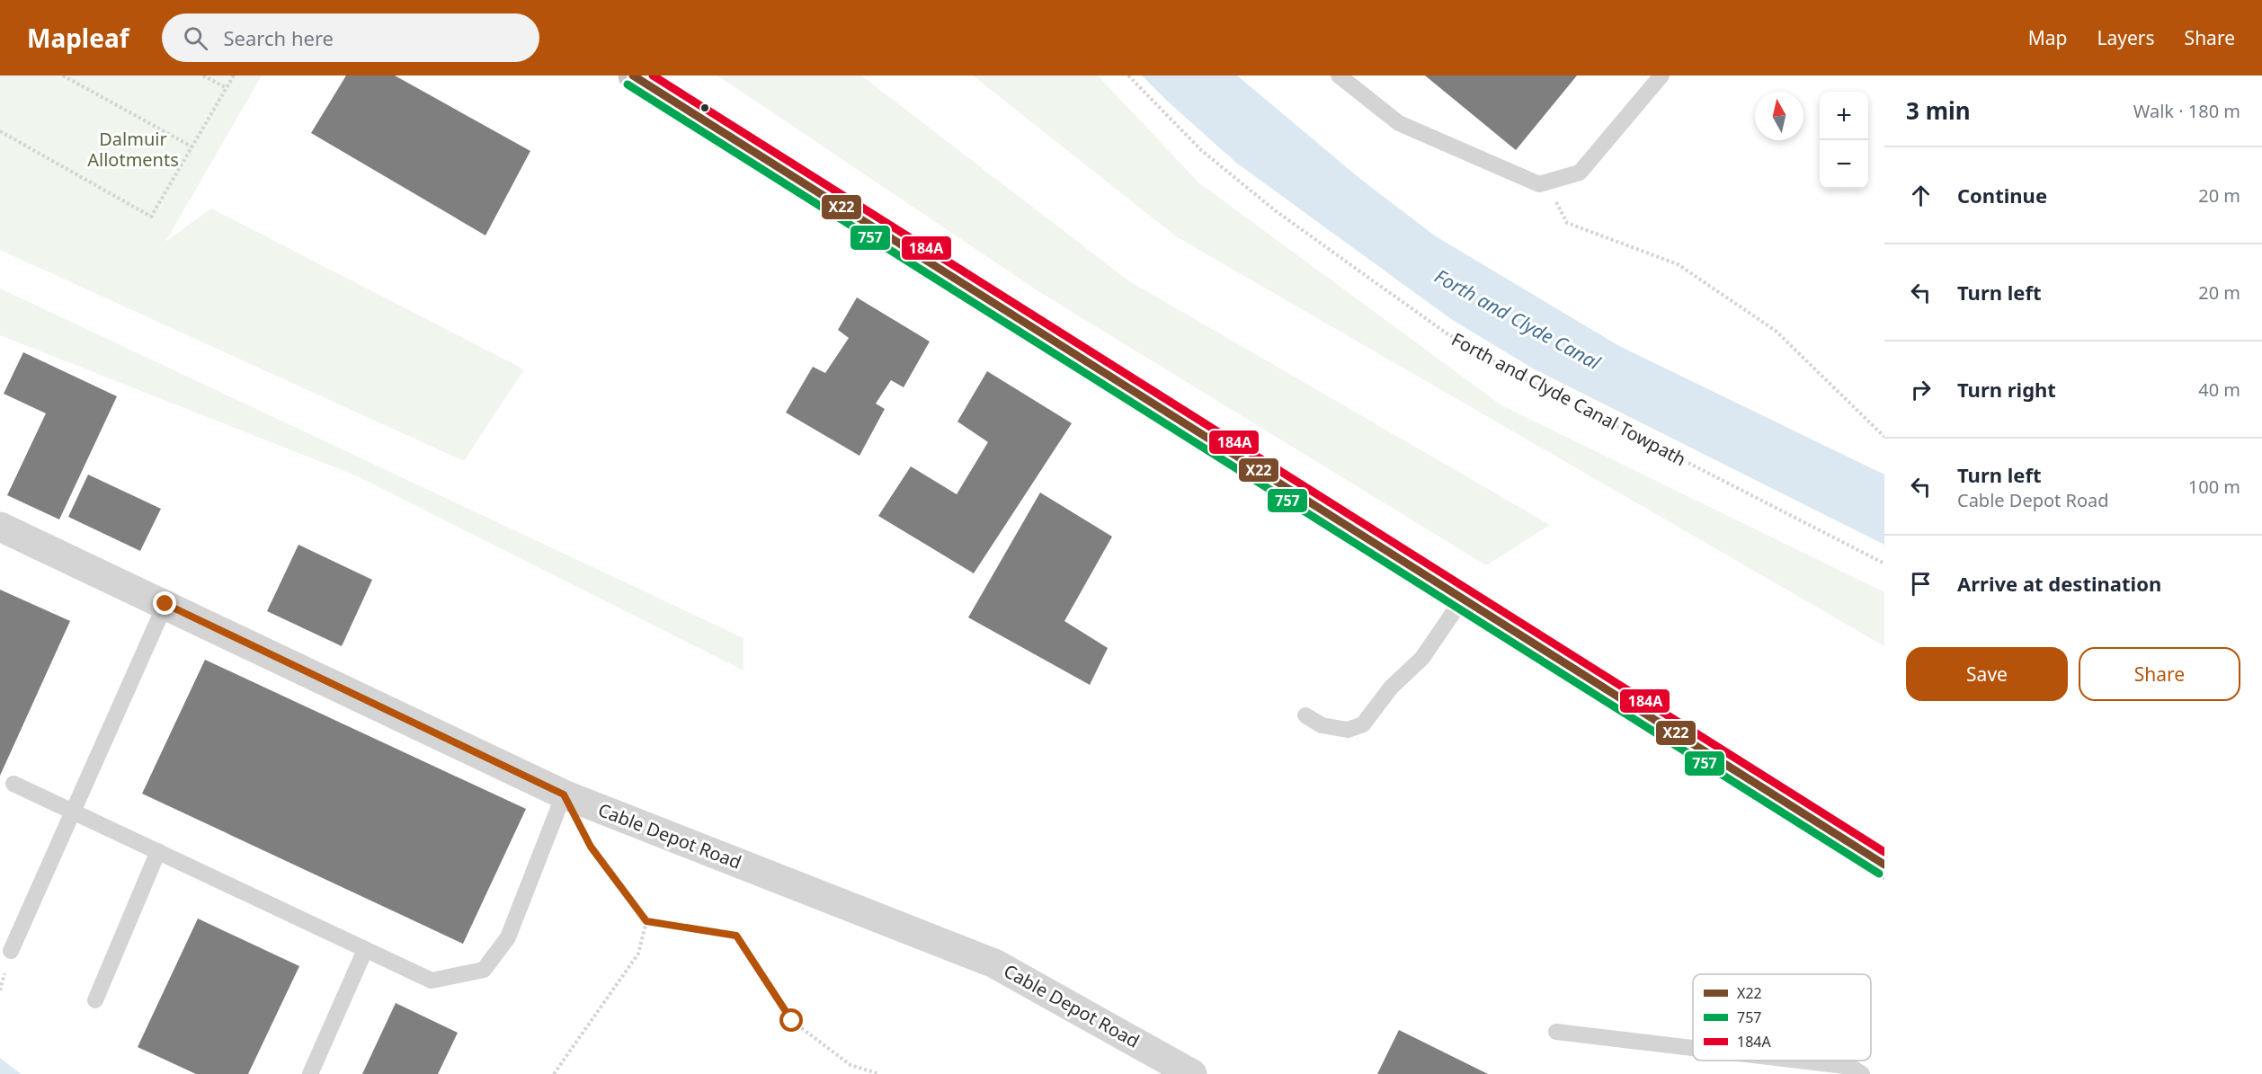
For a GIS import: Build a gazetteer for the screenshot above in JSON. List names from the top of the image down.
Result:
{
  "streets": {
    "street": ["Cable Depot Road"],
    "path": ["Forth and Clyde Canal Towpath"]
  },
  "water": ["Forth and Clyde Canal"],
  "parks": ["Dalmuir Allotments"],
  "lines": ["transit line X22", "transit line 184A", "transit line 757"],
  "legend": ["X22", "757", "184A"],
  "north": "top",
  "page": {
    "header": "Mapleaf",
    "search": "Search here",
    "nav": ["Map", "Layers", "Share"],
    "heading": ["3 min", "Walk · 180 m"],
    "map_buttons": ["+", "−"],
    "list": [
      ["Continue", "20 m"],
      ["Turn left", "20 m"],
      ["Turn right", "40 m"],
      ["Turn left", "Cable Depot Road", "100 m"],
      "Arrive at destination"
    ],
    "buttons": ["Save", "Share"]
  }
}
